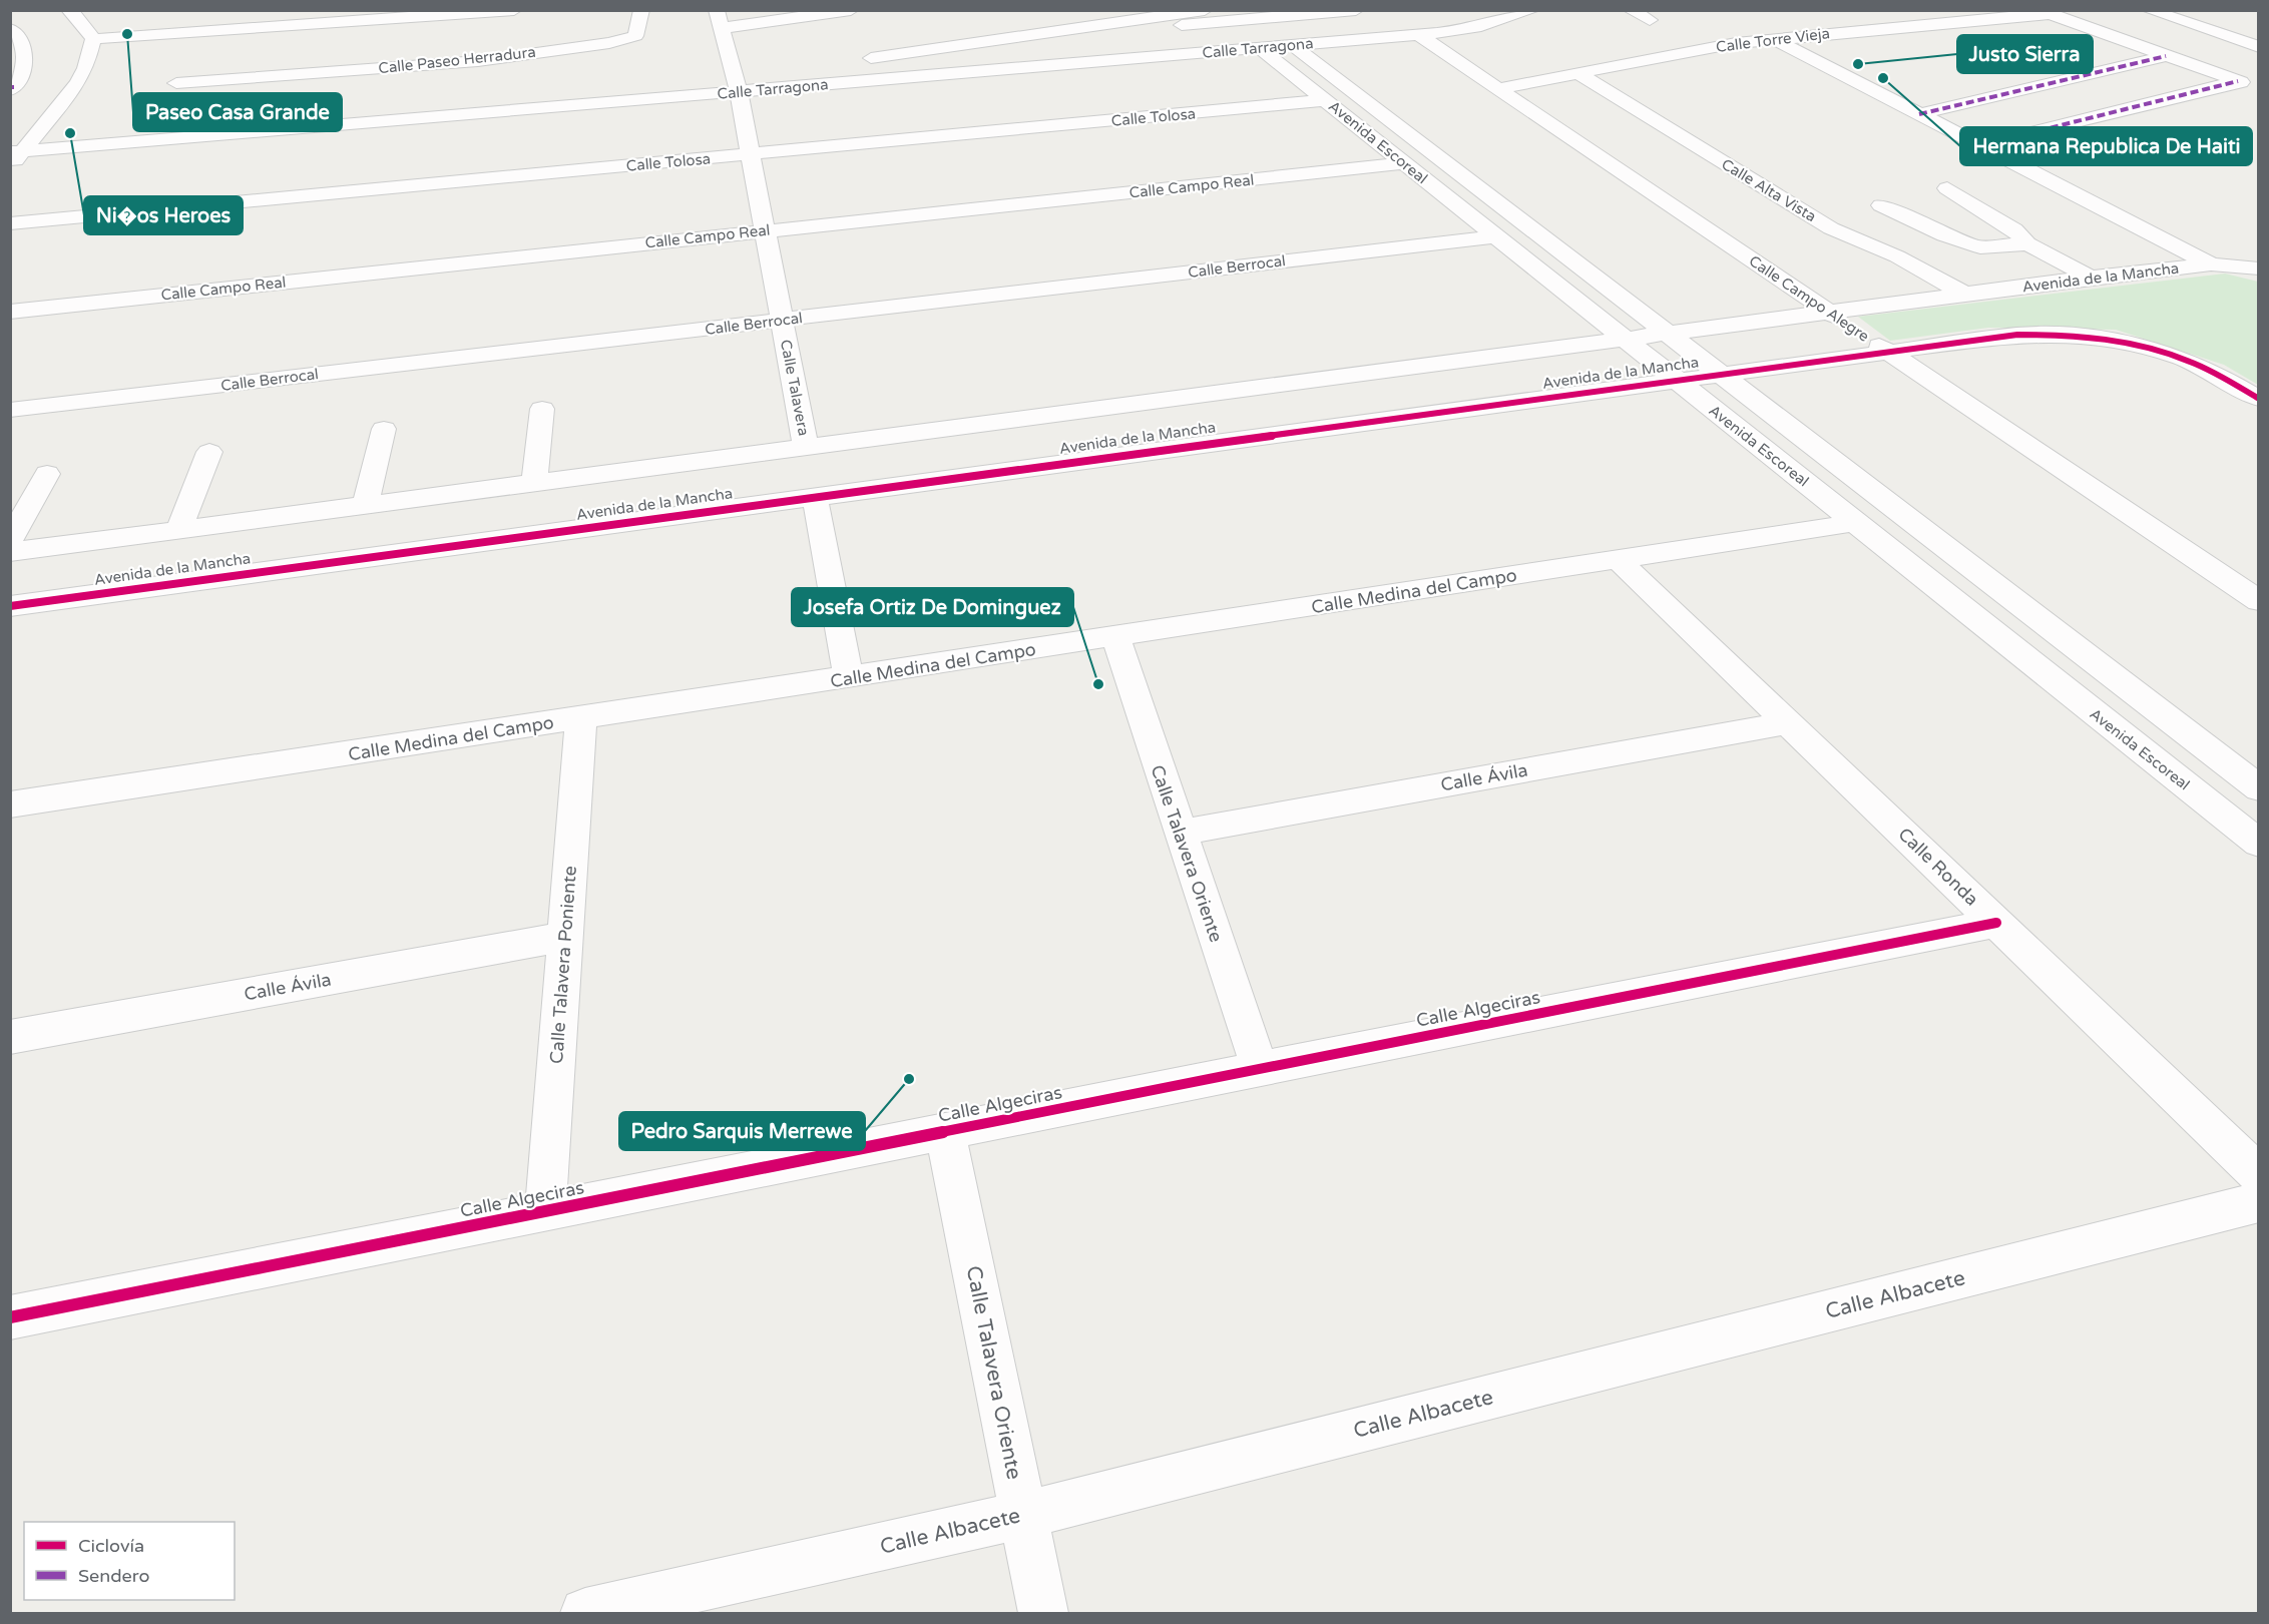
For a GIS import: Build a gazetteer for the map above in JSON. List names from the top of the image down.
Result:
{
  "streets": {
    "street": [
      "Calle Torre Vieja",
      "Calle Tarragona",
      "Calle Paseo Herradura",
      "Calle Tolosa",
      "Avenida Escoreal",
      "Calle Campo Real",
      "Calle Alta Vista",
      "Calle Berrocal",
      "Avenida de la Mancha",
      "Calle Campo Alegre",
      "Calle Talavera",
      "Calle Medina del Campo",
      "Calle Ávila",
      "Calle Talavera Oriente",
      "Calle Ronda",
      "Calle Talavera Poniente",
      "Calle Algeciras",
      "Calle Albacete"
    ]
  },
  "crossings": [
    ["Calle Torre Vieja", "Calle Alta Vista"],
    ["Calle Torre Vieja", "Calle Campo Alegre"],
    ["Calle Tarragona", "Avenida Escoreal"],
    ["Calle Tarragona", "Calle Campo Alegre"],
    ["Calle Tarragona", "Calle Talavera"],
    ["Calle Tolosa", "Avenida Escoreal"],
    ["Calle Tolosa", "Calle Talavera"],
    ["Avenida Escoreal", "Calle Campo Real"],
    ["Avenida Escoreal", "Calle Berrocal"],
    ["Avenida Escoreal", "Avenida de la Mancha"],
    ["Avenida Escoreal", "Calle Medina del Campo"],
    ["Calle Campo Real", "Calle Talavera"],
    ["Calle Alta Vista", "Avenida de la Mancha"],
    ["Calle Berrocal", "Calle Talavera"],
    ["Avenida de la Mancha", "Calle Campo Alegre"],
    ["Avenida de la Mancha", "Calle Talavera"],
    ["Calle Medina del Campo", "Calle Talavera Oriente"],
    ["Calle Medina del Campo", "Calle Ronda"],
    ["Calle Medina del Campo", "Calle Talavera Poniente"],
    ["Calle Ávila", "Calle Talavera Oriente"],
    ["Calle Ávila", "Calle Ronda"],
    ["Calle Ávila", "Calle Talavera Poniente"],
    ["Calle Talavera Oriente", "Calle Algeciras"],
    ["Calle Talavera Oriente", "Calle Albacete"],
    ["Calle Ronda", "Calle Algeciras"],
    ["Calle Talavera Poniente", "Calle Algeciras"]
  ],
  "places": [
    "Paseo Casa Grande",
    "Justo Sierra",
    "Hermana Republica De Haiti",
    "Ni�os Heroes",
    "Josefa Ortiz De Dominguez",
    "Pedro Sarquis Merrewe"
  ],
  "legend": ["Ciclovía", "Sendero"]
}
